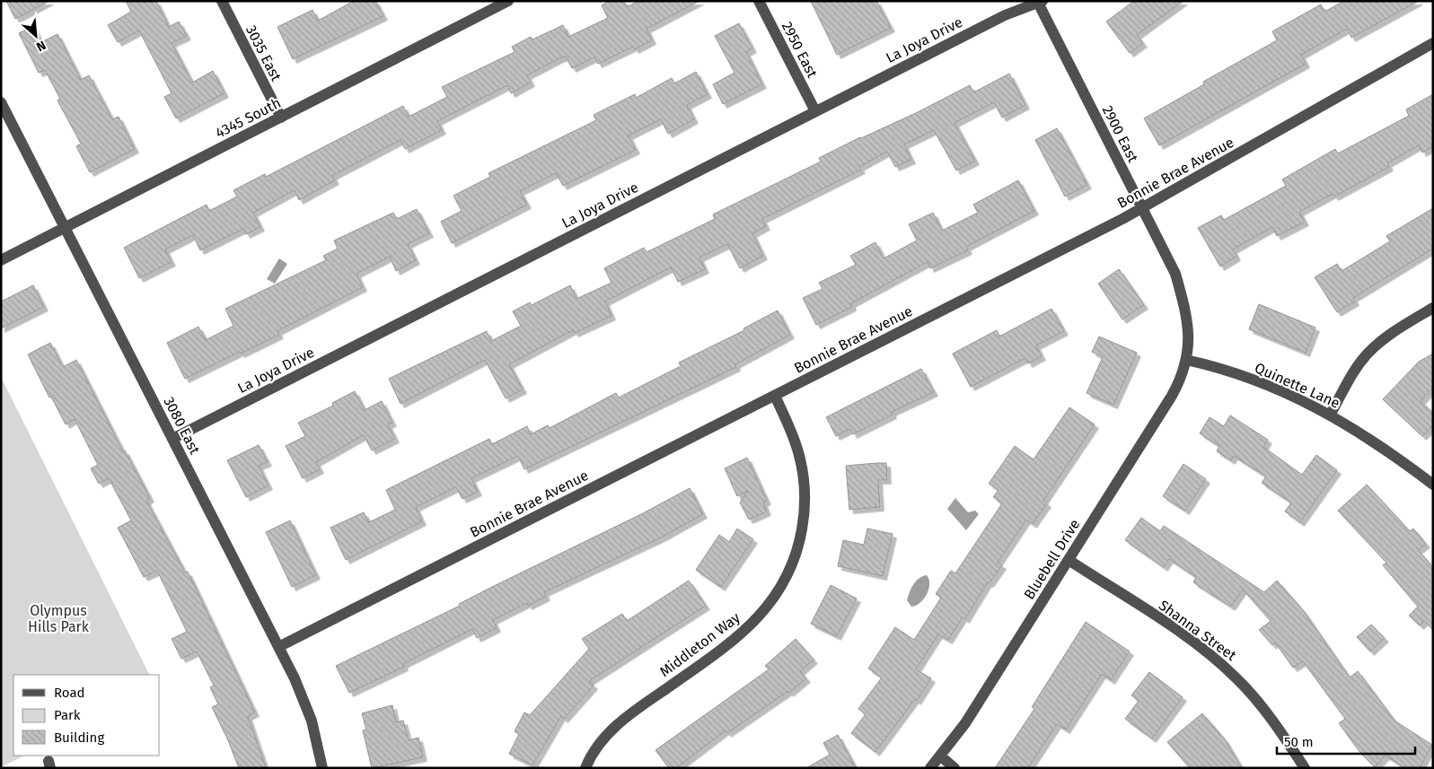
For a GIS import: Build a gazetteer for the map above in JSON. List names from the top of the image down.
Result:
{
  "streets": {
    "street": [
      "La Joya Drive",
      "2950 East",
      "3035 East",
      "4345 South",
      "2900 East",
      "Bonnie Brae Avenue",
      "Quinette Lane",
      "3080 East",
      "Bluebell Drive",
      "Shanna Street",
      "Middleton Way"
    ]
  },
  "crossings": [
    ["La Joya Drive", "2950 East"],
    ["La Joya Drive", "2900 East"],
    ["La Joya Drive", "3080 East"],
    ["3035 East", "4345 South"],
    ["4345 South", "3080 East"],
    ["2900 East", "Bonnie Brae Avenue"],
    ["2900 East", "Quinette Lane"],
    ["2900 East", "Bluebell Drive"],
    ["Bonnie Brae Avenue", "3080 East"],
    ["Bonnie Brae Avenue", "Middleton Way"],
    ["Quinette Lane", "Bluebell Drive"],
    ["Bluebell Drive", "Shanna Street"]
  ],
  "parks": ["Olympus Hills Park"],
  "legend": ["Road", "Park", "Building"],
  "scale_bar": "50 m",
  "north": "bottom right"
}
